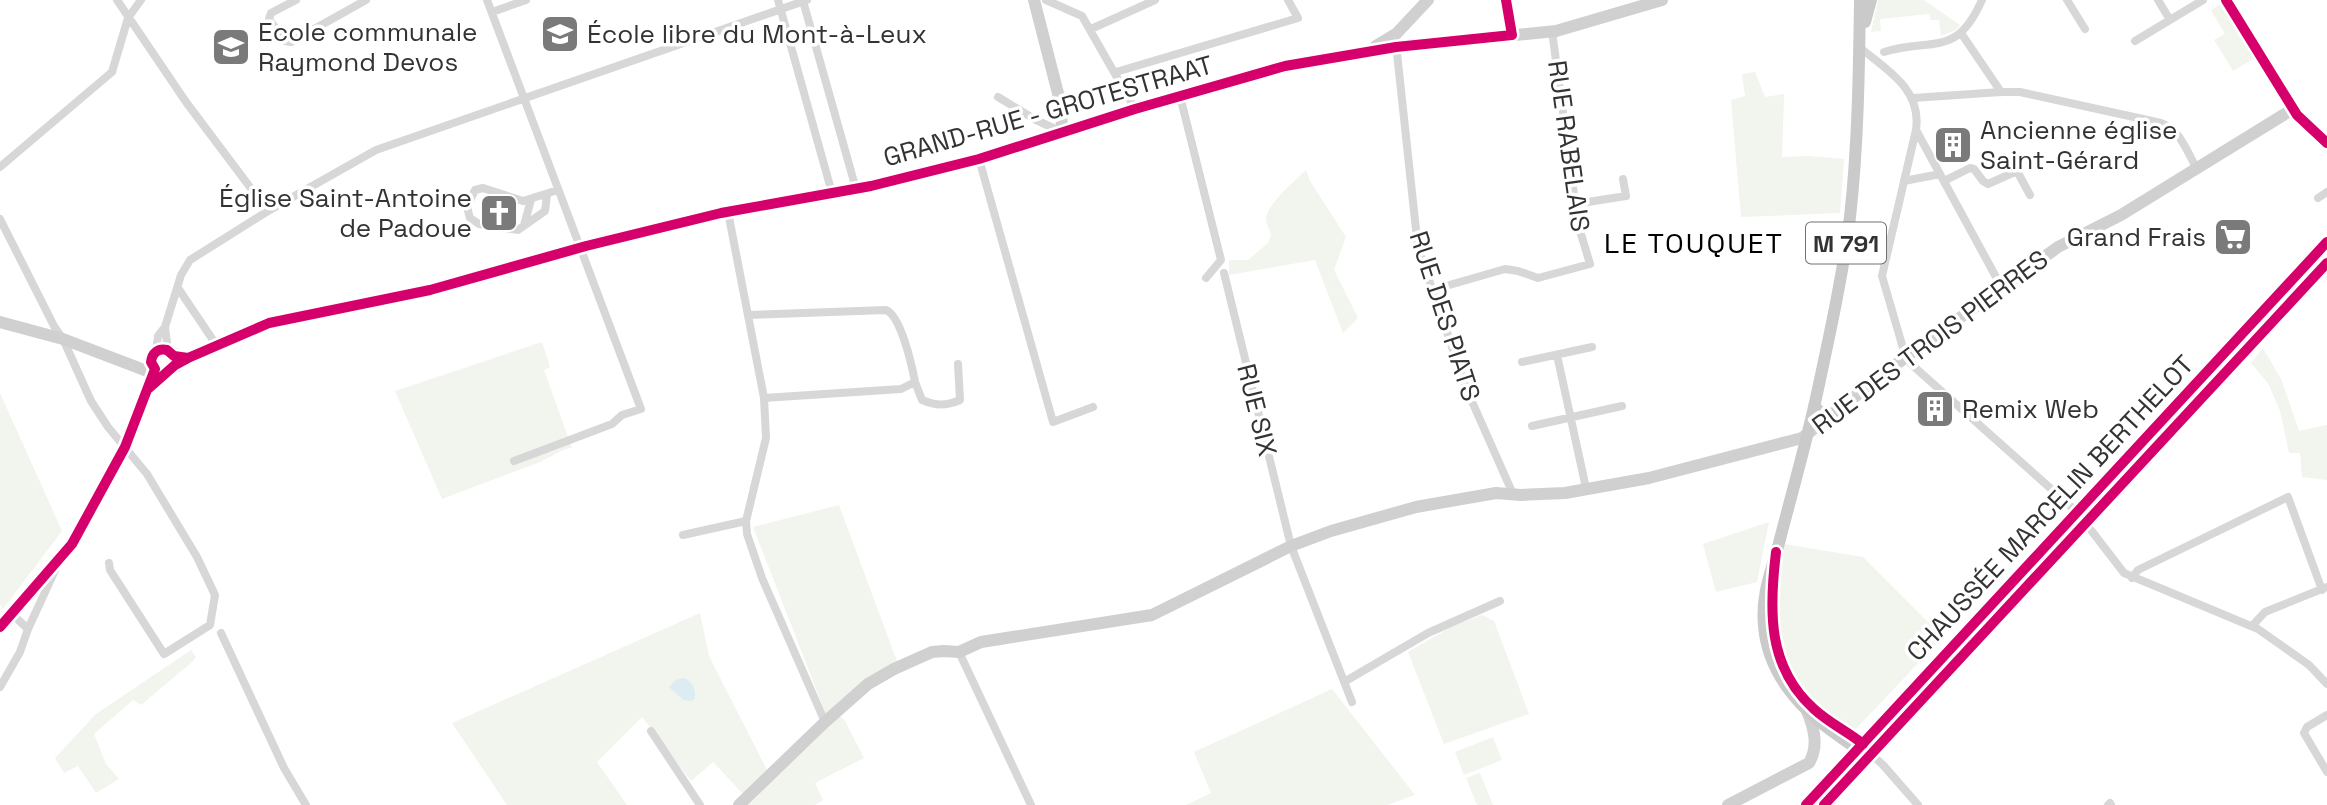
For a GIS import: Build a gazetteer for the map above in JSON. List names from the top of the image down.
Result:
{
  "streets": {
    "main road": ["M 791", "CHAUSSÉE MARCELIN BERTHELOT"],
    "street": [
      "GRAND-RUE - GROTESTRAAT",
      "RUE RABELAIS",
      "RUE DES PIATS",
      "RUE DES TROIS PIERRES",
      "RUE SIX"
    ]
  },
  "crossings": [
    ["GRAND-RUE - GROTESTRAAT", "RUE RABELAIS"],
    ["GRAND-RUE - GROTESTRAAT", "RUE DES PIATS"],
    ["RUE RABELAIS", "RUE DES PIATS"],
    ["M 791", "RUE DES TROIS PIERRES"],
    ["M 791", "CHAUSSÉE MARCELIN BERTHELOT"],
    ["RUE DES PIATS", "RUE DES TROIS PIERRES"],
    ["RUE DES TROIS PIERRES", "RUE SIX"]
  ],
  "districts": ["LE TOUQUET"],
  "places": {
    "school or university": ["École libre du Mont-à-Leux", "Ecole communale Raymond Devos"],
    "building": ["Ancienne église Saint-Gérard", "Remix Web"],
    "church": ["Église Saint-Antoine de Padoue"],
    "supermarket": ["Grand Frais"]
  }
}
